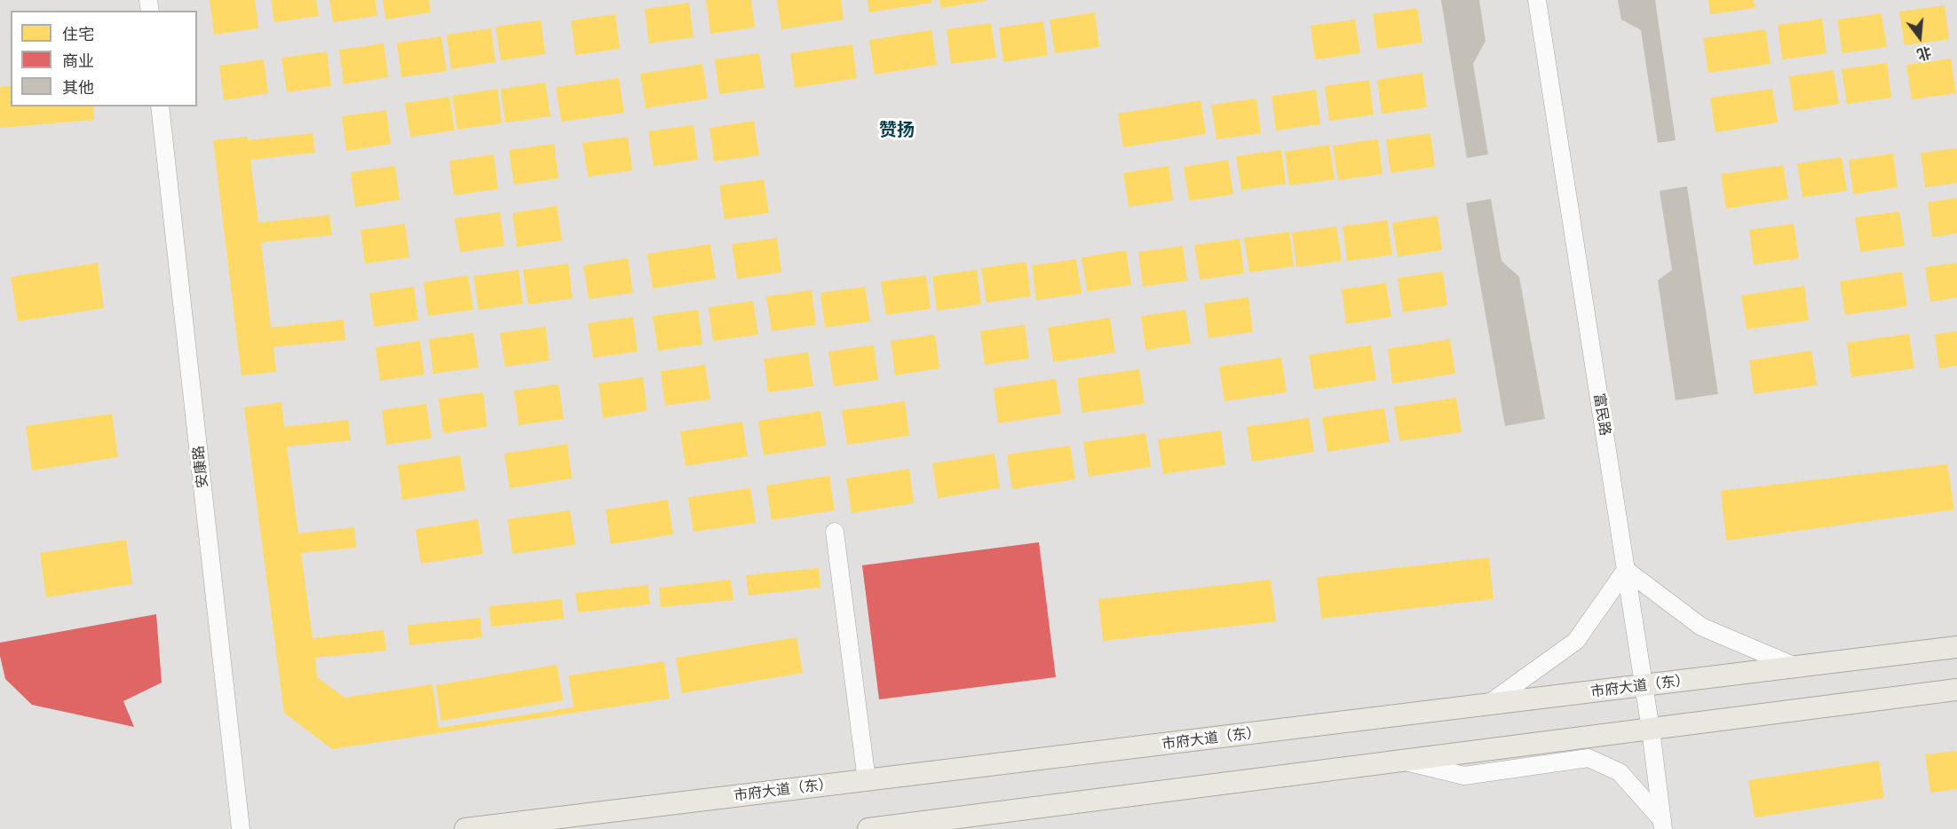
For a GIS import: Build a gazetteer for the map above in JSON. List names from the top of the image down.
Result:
{
  "streets": {
    "main road": ["市府大道（东）"],
    "street": ["富民路", "安康路"]
  },
  "crossings": [
    ["富民路", "市府大道（东）"]
  ],
  "districts": ["赞扬"],
  "legend": ["住宅", "商业", "其他"],
  "north": "bottom"
}
